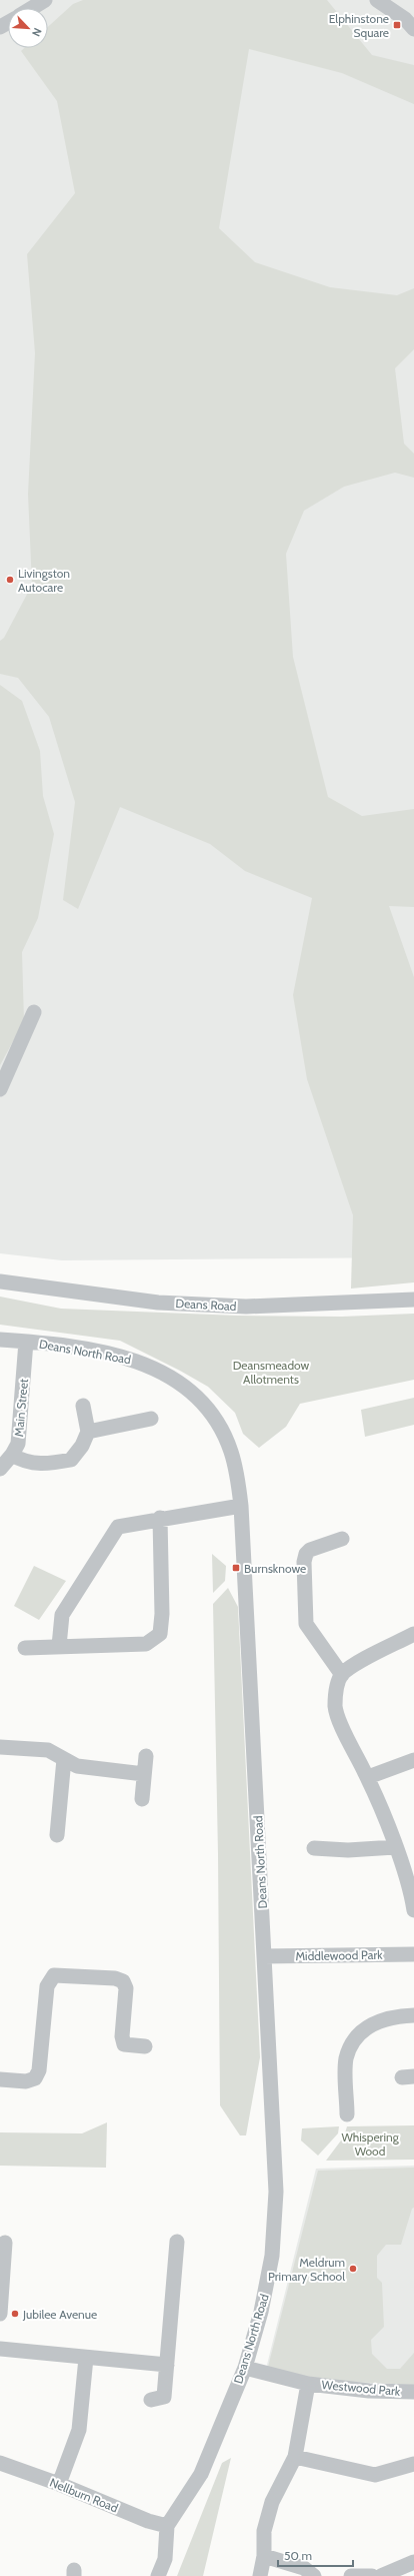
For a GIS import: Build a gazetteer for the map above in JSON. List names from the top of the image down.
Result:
{
  "streets": {
    "street": [
      "Deans Road",
      "Deans North Road",
      "Main Street",
      "Middlewood Park",
      "Westwood Park",
      "Nellburn Road"
    ]
  },
  "crossings": [
    ["Deans North Road", "Main Street"],
    ["Deans North Road", "Middlewood Park"],
    ["Deans North Road", "Westwood Park"],
    ["Deans North Road", "Nellburn Road"]
  ],
  "parks": ["Deansmeadow Allotments", "Whispering Wood"],
  "places": {
    "transit": ["Elphinstone Square", "Burnsknowe"],
    "other": ["Livingston Autocare", "Meldrum Primary School", "Jubilee Avenue"]
  },
  "scale_bar": "50 m",
  "north": "bottom right"
}
